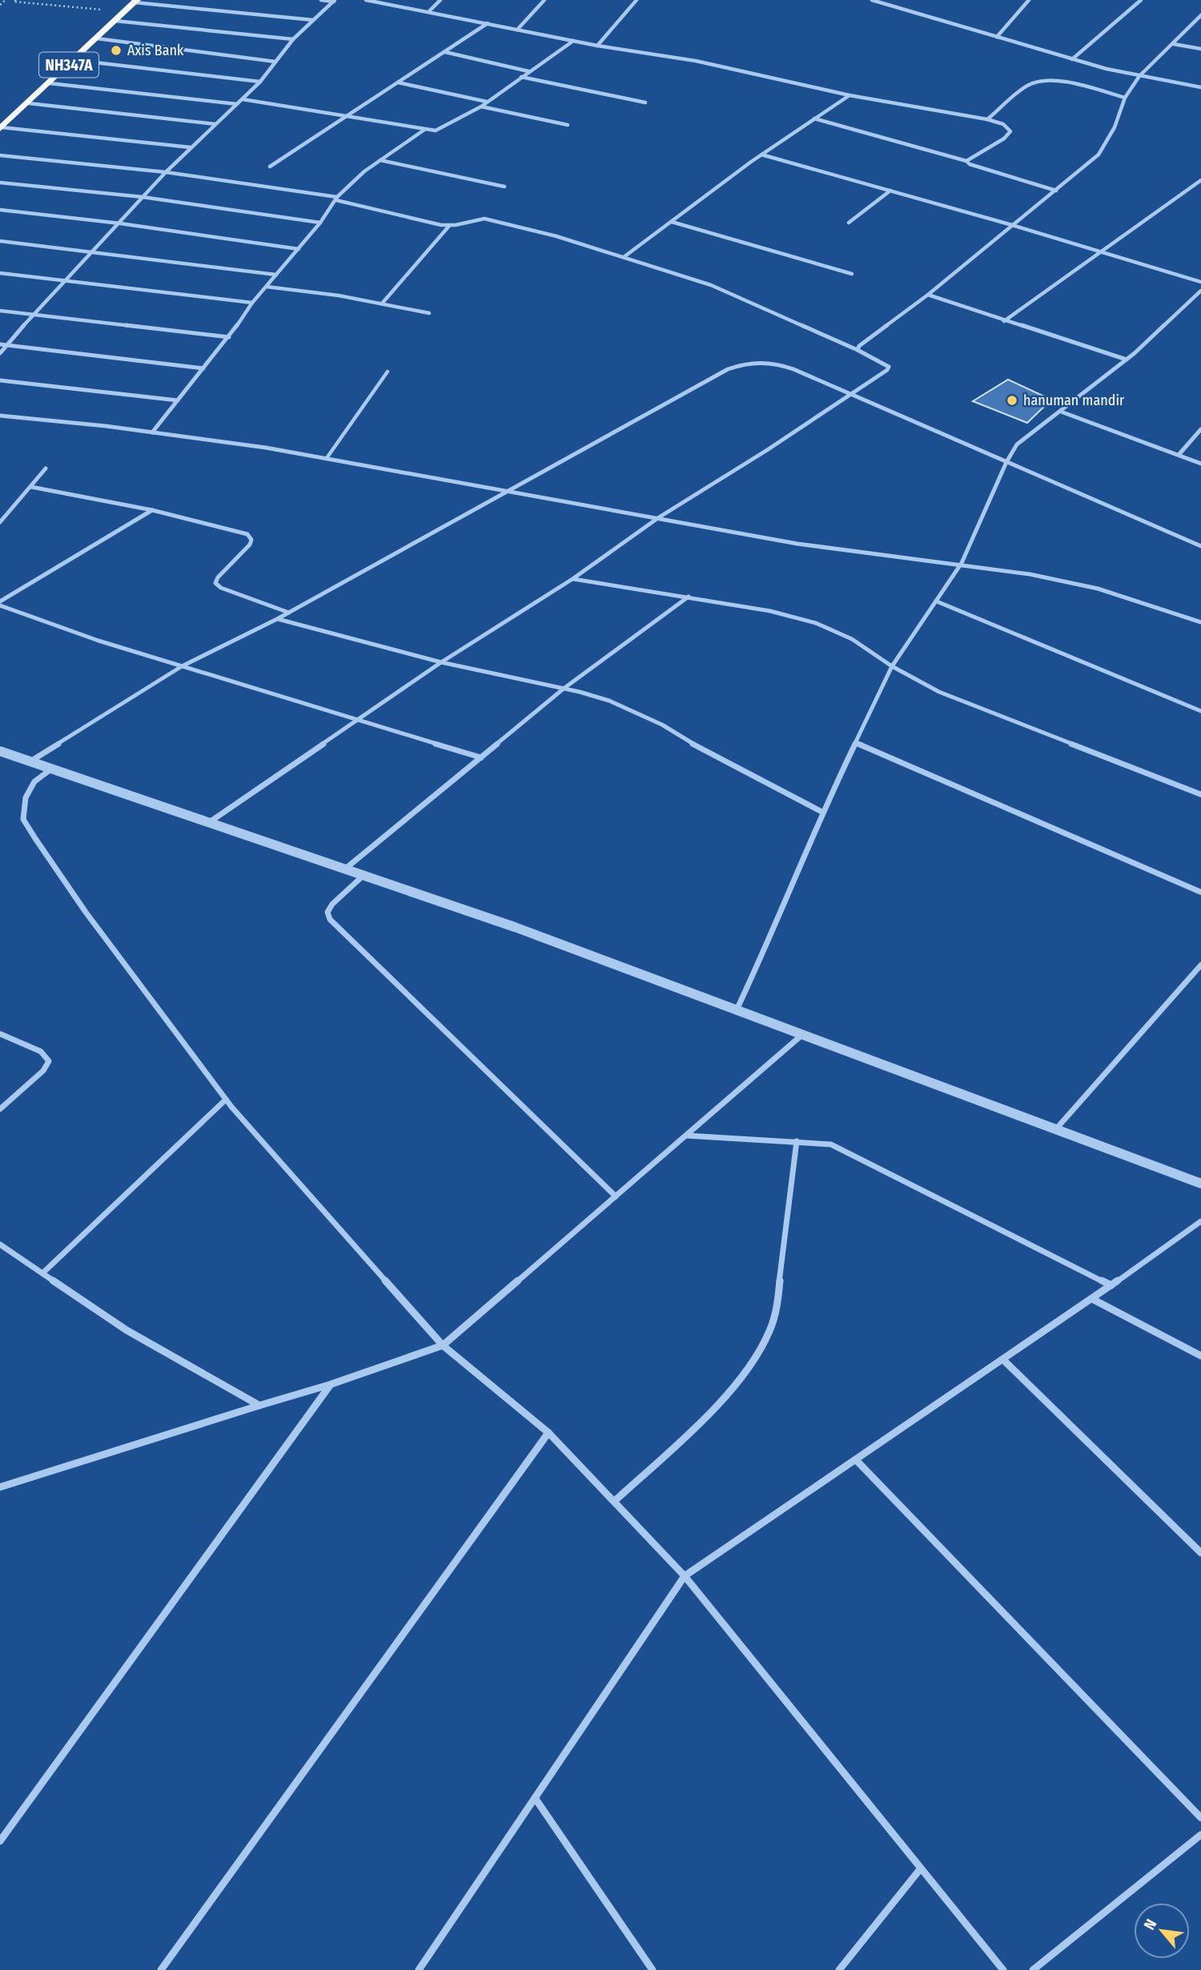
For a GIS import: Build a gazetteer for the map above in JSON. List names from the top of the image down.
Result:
{
  "streets": {
    "highway": ["NH347A"]
  },
  "places": ["Axis Bank", "hanuman mandir"],
  "north": "top left"
}
